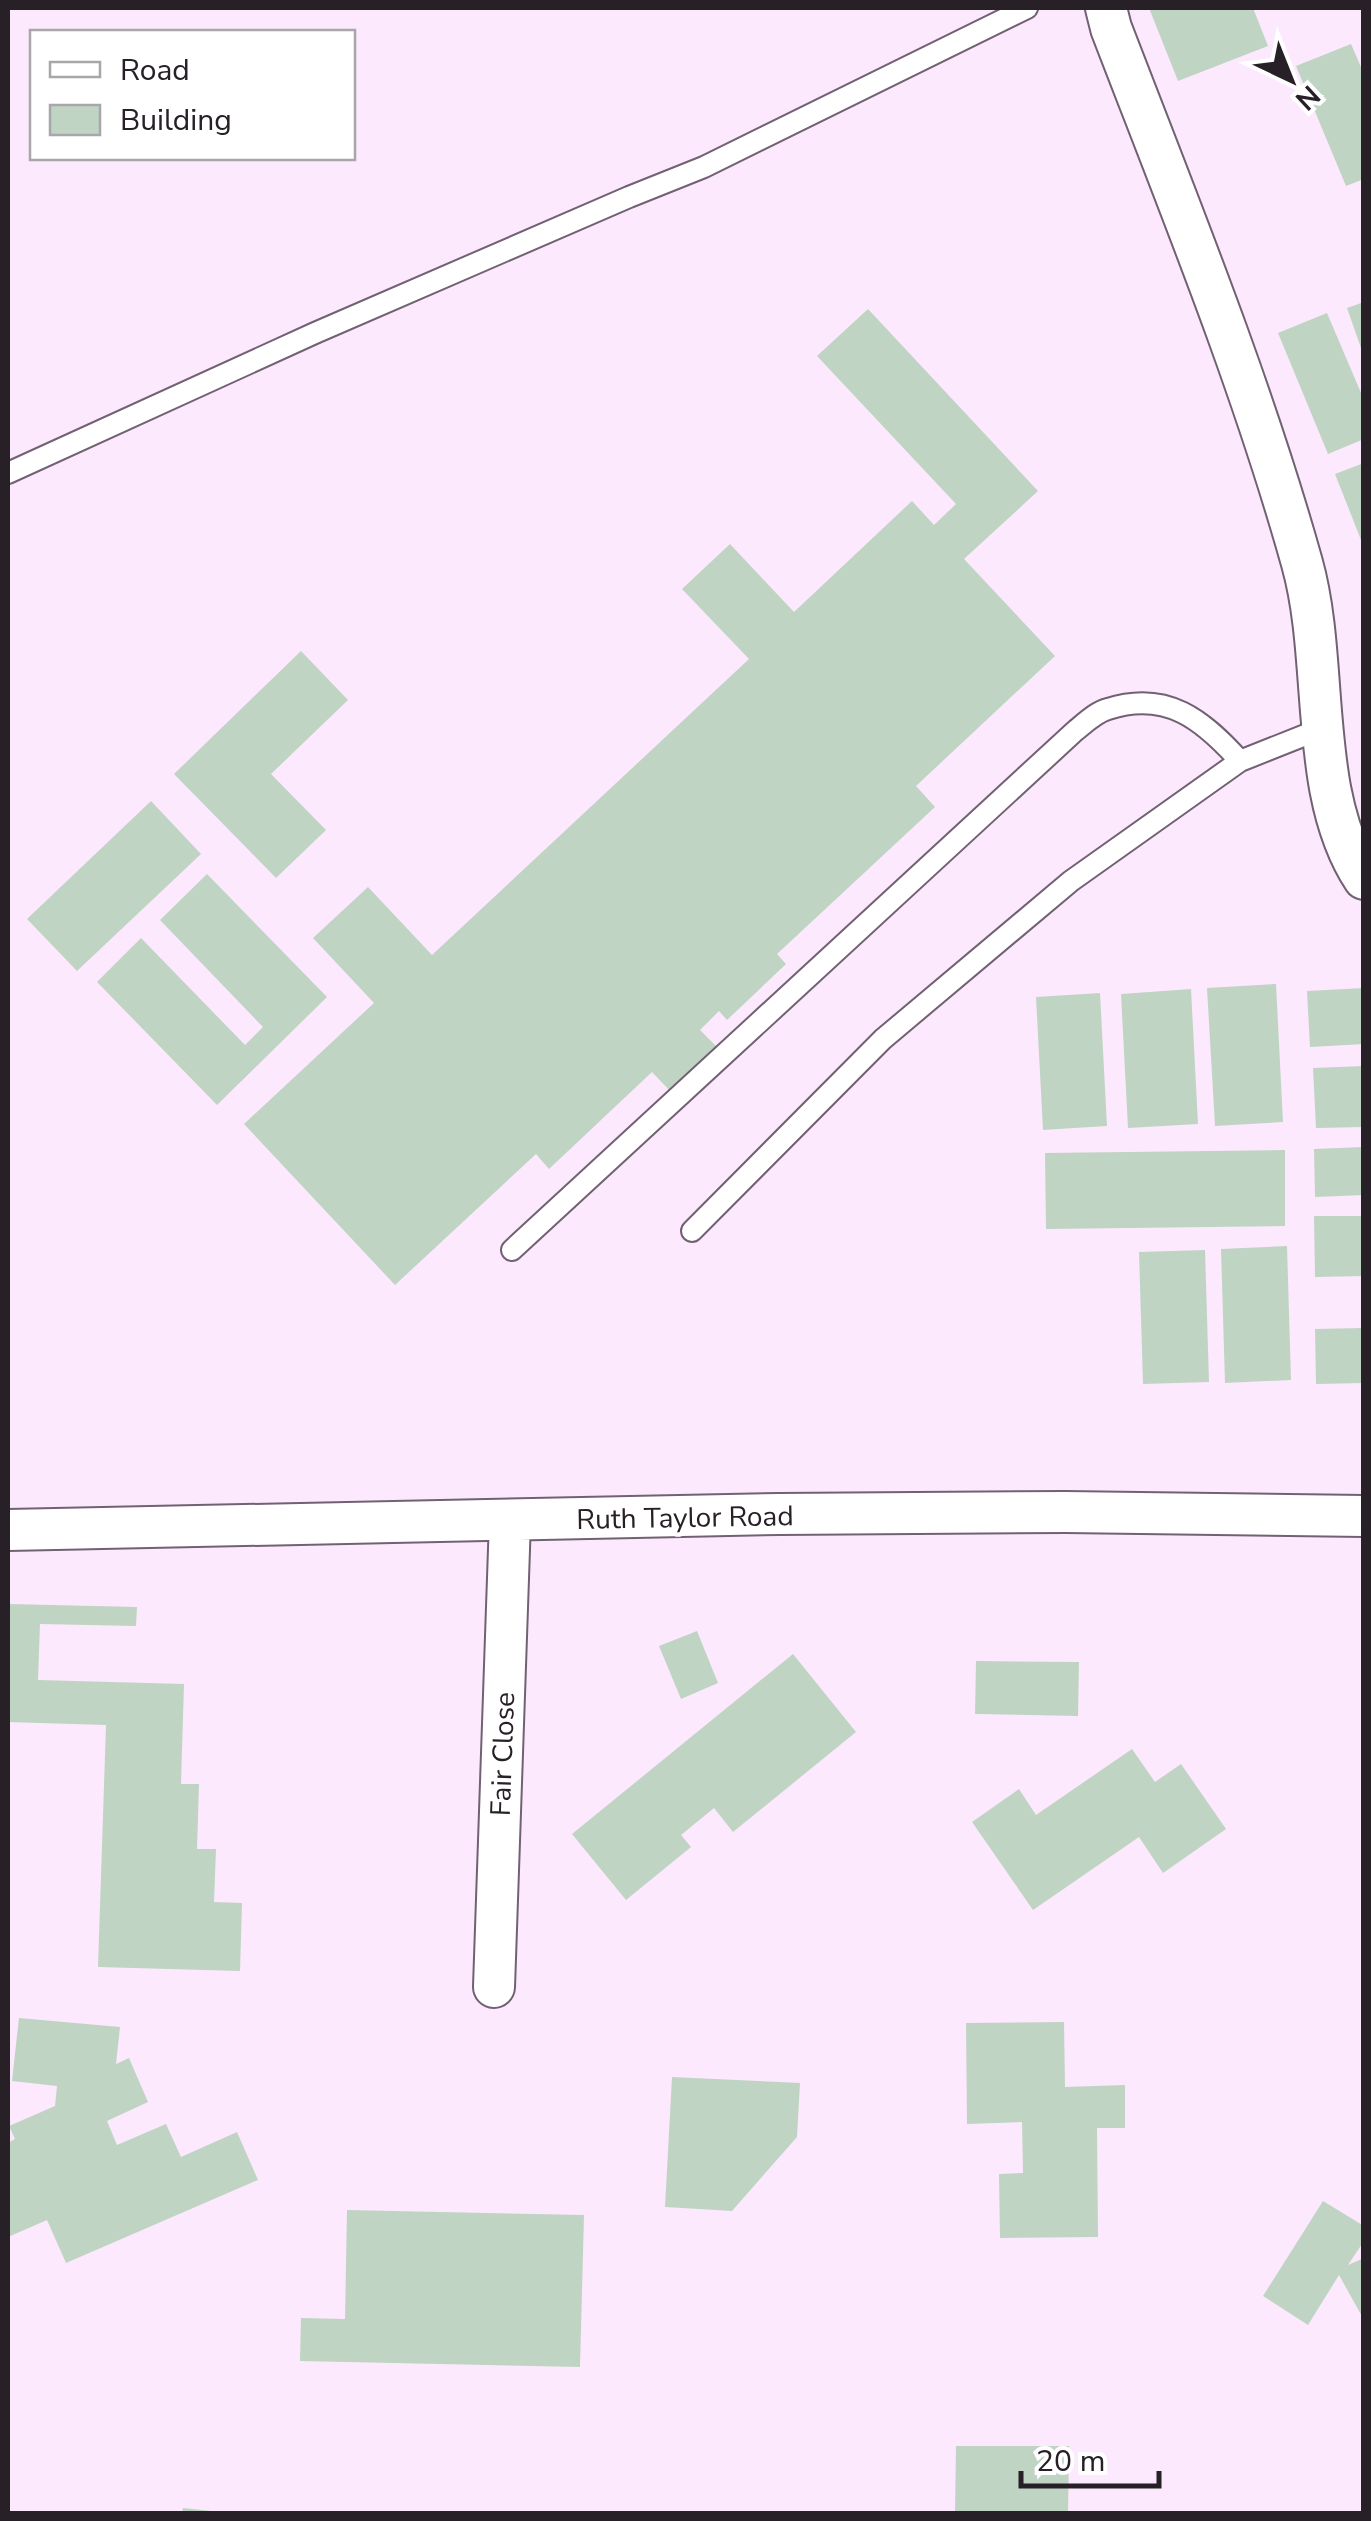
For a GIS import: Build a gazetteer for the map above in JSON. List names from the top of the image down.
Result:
{
  "streets": {
    "street": ["Ruth Taylor Road", "Fair Close"]
  },
  "crossings": [
    ["Ruth Taylor Road", "Fair Close"]
  ],
  "legend": ["Road", "Building"],
  "scale_bar": "20 m",
  "north": "bottom right"
}
